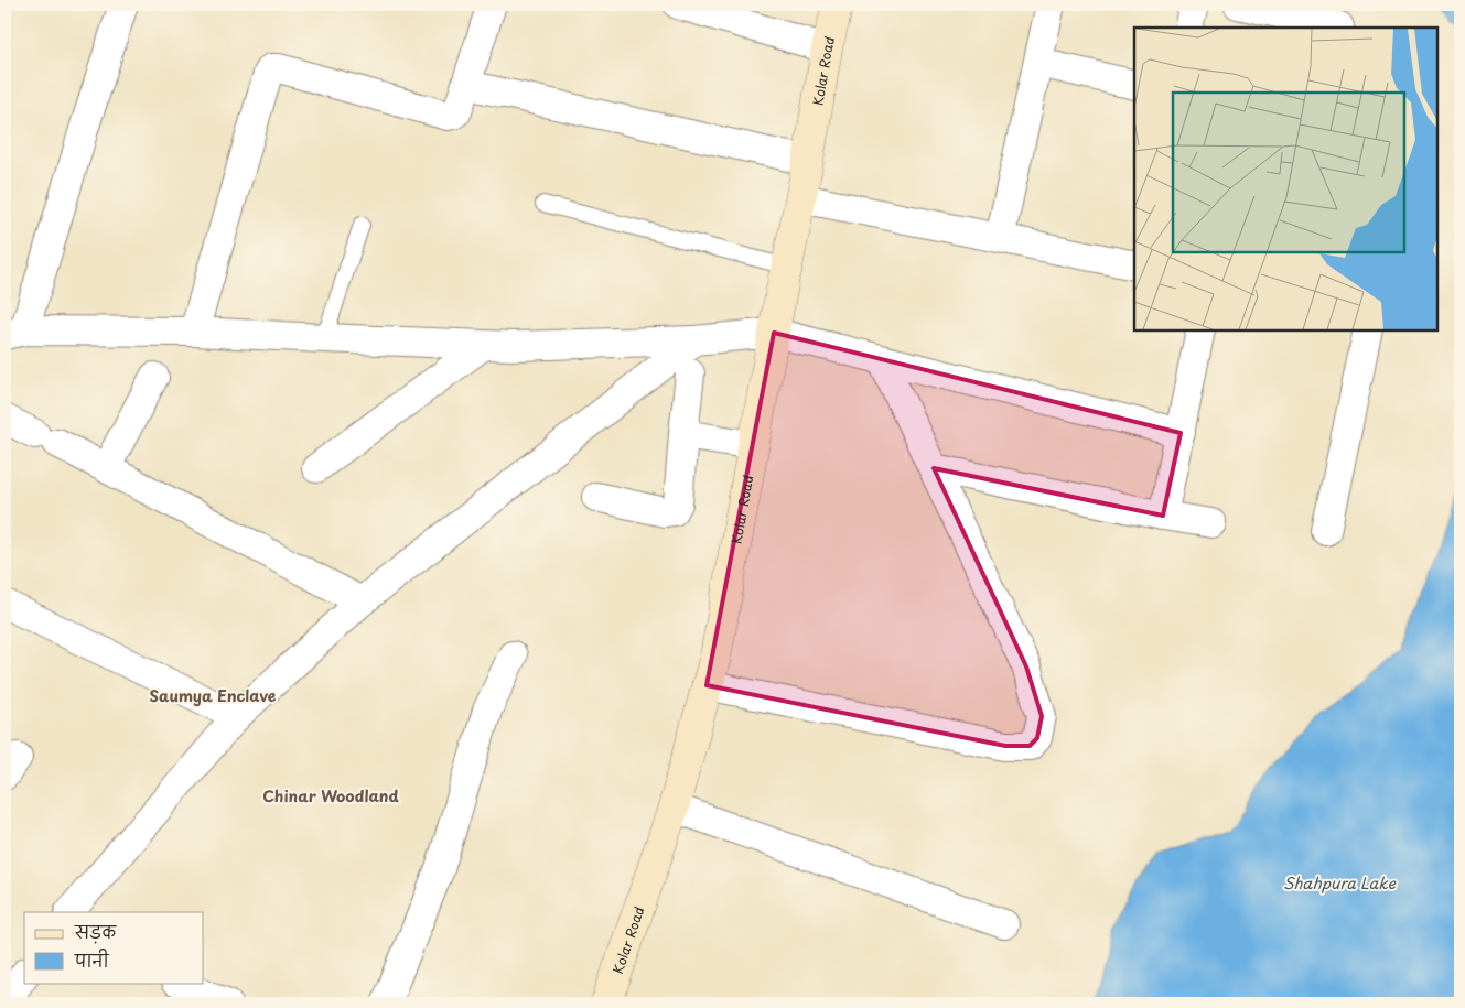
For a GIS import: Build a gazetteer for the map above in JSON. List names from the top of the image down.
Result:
{
  "streets": {
    "main road": ["Kolar Road"]
  },
  "districts": ["Saumya Enclave", "Chinar Woodland"],
  "water": ["Shahpura Lake"],
  "legend": ["सड़क", "पानी"]
}
